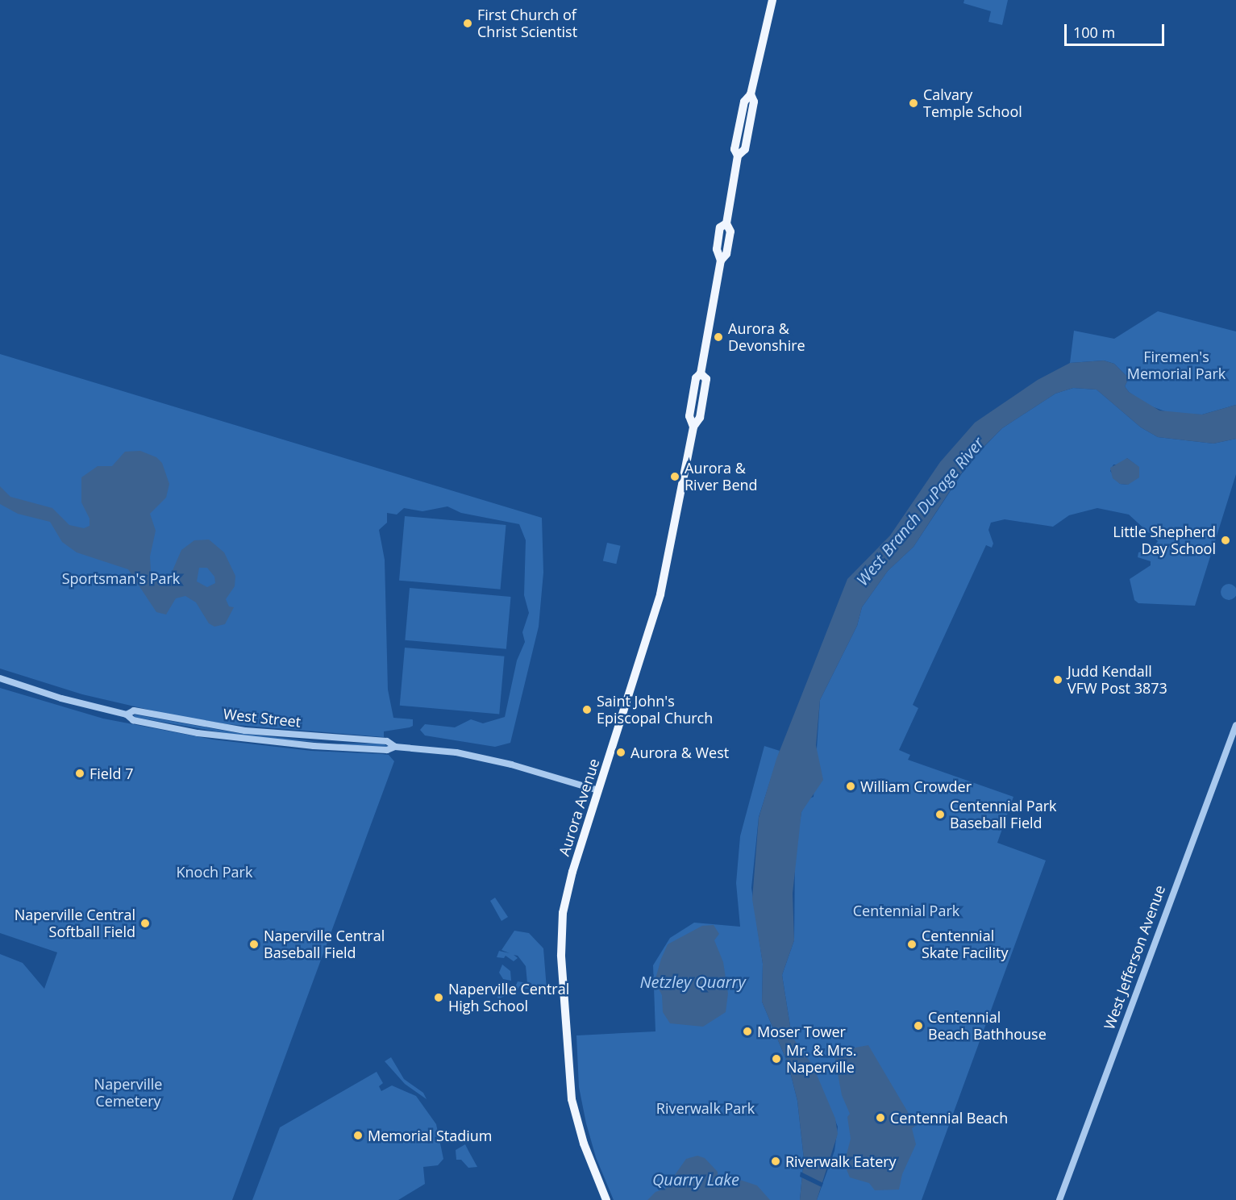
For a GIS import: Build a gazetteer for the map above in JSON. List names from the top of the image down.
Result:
{
  "streets": {
    "main road": ["Aurora Avenue"],
    "street": ["West Street", "West Jefferson Avenue"]
  },
  "crossings": [
    ["West Street", "Aurora Avenue"]
  ],
  "water": ["West Branch DuPage River", "Netzley Quarry", "Quarry Lake"],
  "parks": [
    "Firemen's Memorial Park",
    "Sportsman's Park",
    "Knoch Park",
    "Centennial Park",
    "Naperville Cemetery",
    "Riverwalk Park"
  ],
  "places": [
    "First Church of Christ Scientist",
    "Calvary Temple School",
    "Aurora & Devonshire",
    "Aurora & River Bend",
    "Little Shepherd Day School",
    "Judd Kendall VFW Post 3873",
    "Saint John's Episcopal Church",
    "Aurora & West",
    "Field 7",
    "William Crowder",
    "Centennial Park Baseball Field",
    "Naperville Central Softball Field",
    "Naperville Central Baseball Field",
    "Centennial Skate Facility",
    "Naperville Central High School",
    "Centennial Beach Bathhouse",
    "Moser Tower",
    "Mr. & Mrs. Naperville",
    "Centennial Beach",
    "Memorial Stadium",
    "Riverwalk Eatery"
  ],
  "scale_bar": "100 m"
}
